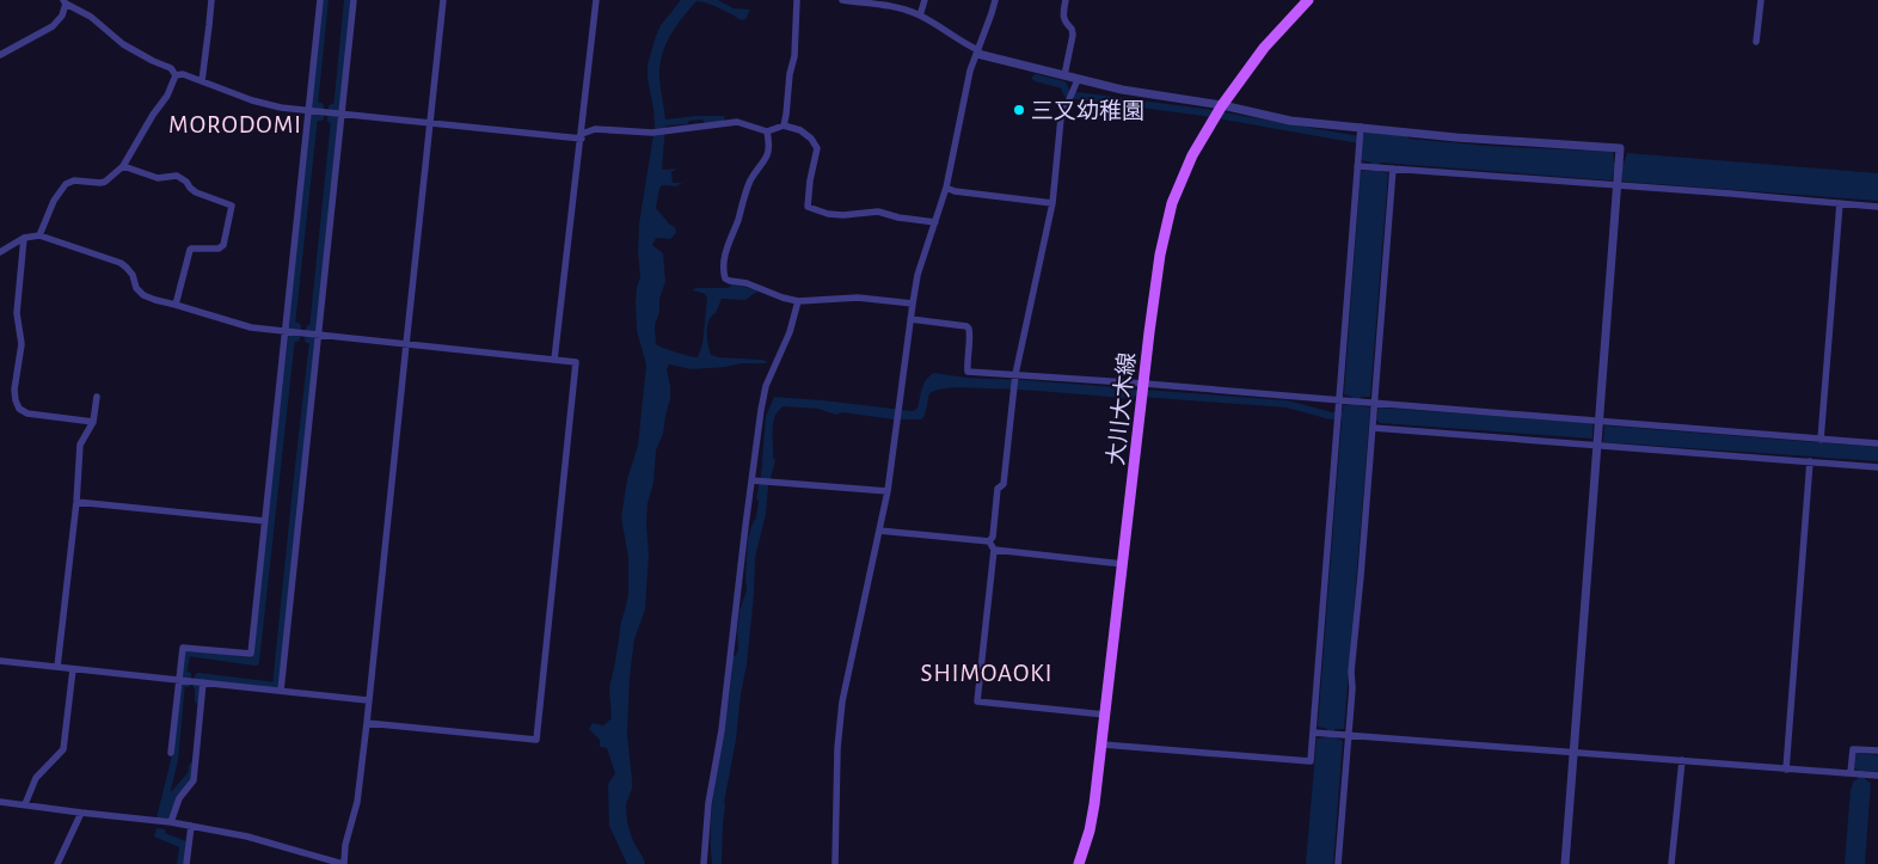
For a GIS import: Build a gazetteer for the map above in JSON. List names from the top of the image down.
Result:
{
  "streets": {
    "main road": ["大川大木線"]
  },
  "districts": ["MORODOMI", "SHIMOAOKI"],
  "places": ["三又幼稚園"]
}
